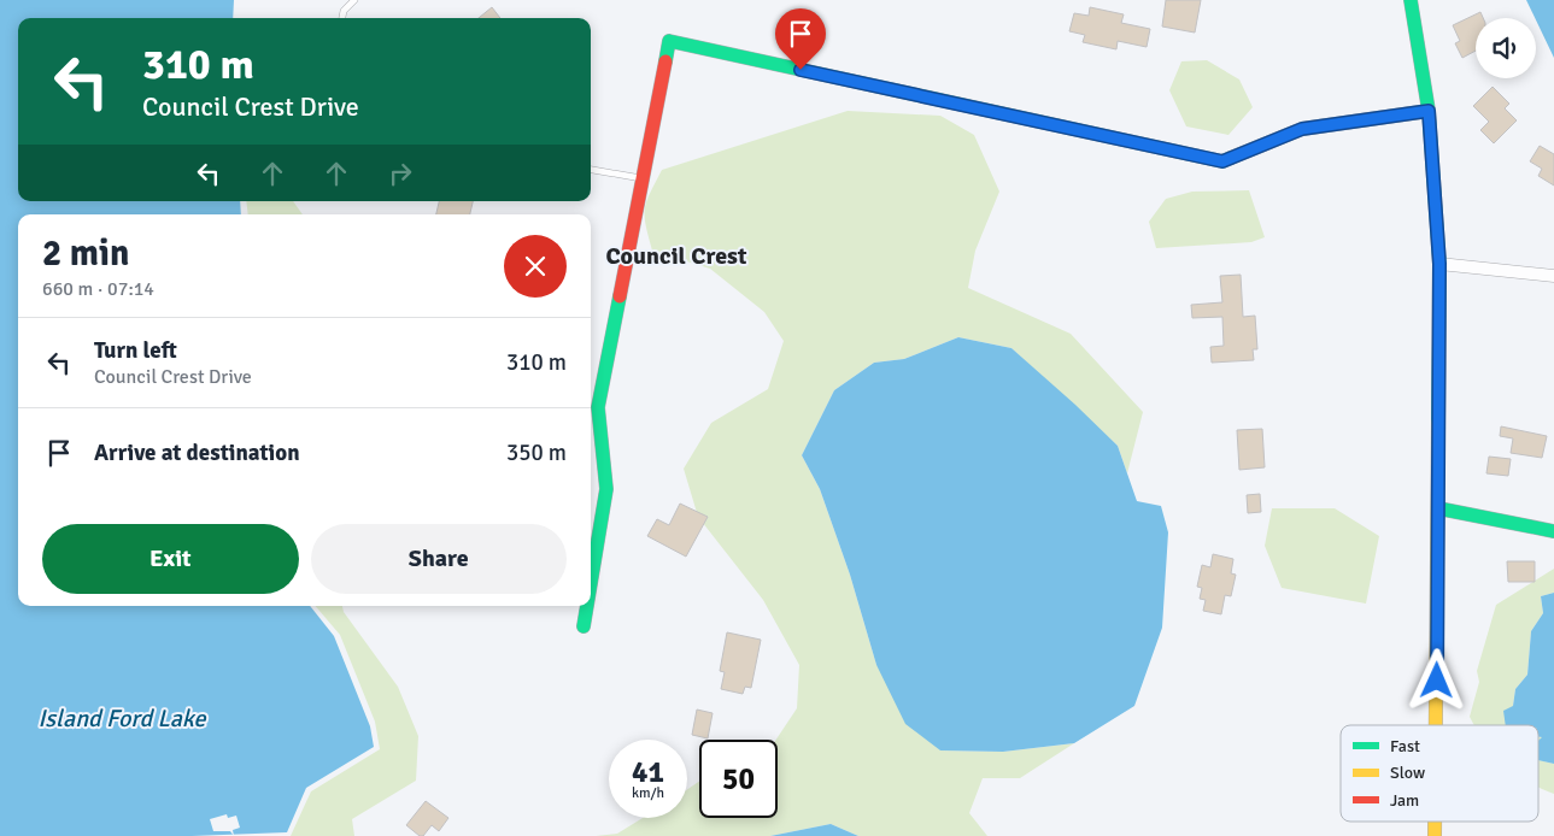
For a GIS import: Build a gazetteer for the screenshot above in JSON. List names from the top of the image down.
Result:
{
  "districts": ["Council Crest"],
  "water": ["Island Ford Lake"],
  "legend": ["Fast", "Slow", "Jam"],
  "page": {
    "turn": ["310 m", "Council Crest Drive"],
    "heading": ["2 min", "660 m · 07:14"],
    "list": [
      {
        "name": "Turn left",
        "note": "Council Crest Drive",
        "value": "310 m"
      },
      {
        "name": "Arrive at destination",
        "value": "350 m"
      }
    ],
    "buttons": ["Exit", "Share"],
    "speed": "41 km/h",
    "limit": "50"
  }
}
